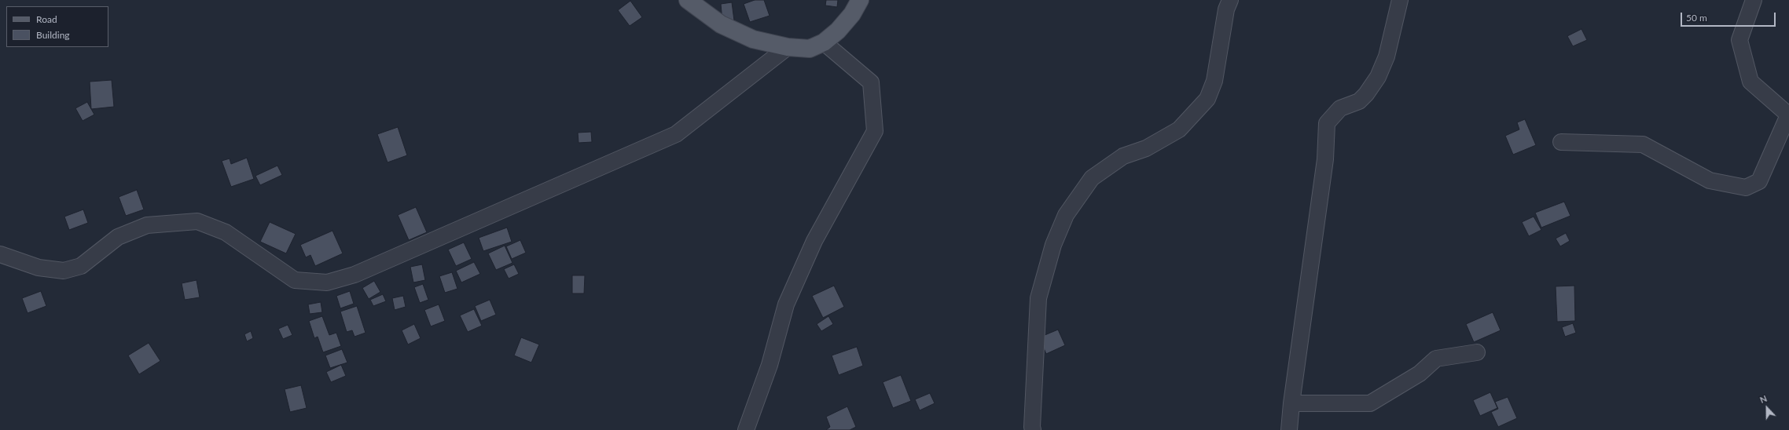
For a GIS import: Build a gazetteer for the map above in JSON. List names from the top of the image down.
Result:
{
  "legend": ["Road", "Building"],
  "scale_bar": "50 m",
  "north": "top"
}
